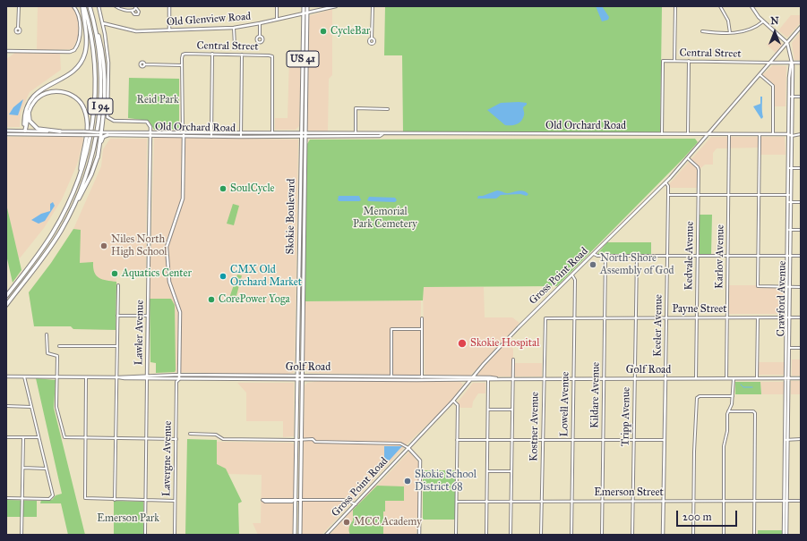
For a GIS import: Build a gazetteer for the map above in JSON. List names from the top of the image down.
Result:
{
  "streets": {
    "highway": ["I 94"],
    "main road": [
      "Old Glenview Road",
      "Central Street",
      "US 41",
      "Old Orchard Road",
      "Skokie Boulevard",
      "Gross Point Road",
      "Crawford Avenue",
      "Keeler Avenue",
      "Lawler Avenue",
      "Golf Road",
      "Lavergne Avenue"
    ],
    "street": [
      "Kedvale Avenue",
      "Karlov Avenue",
      "Payne Street",
      "Kildare Avenue",
      "Lowell Avenue",
      "Tripp Avenue",
      "Kostner Avenue",
      "Emerson Street"
    ]
  },
  "crossings": [
    ["Old Glenview Road", "Skokie Boulevard"],
    ["Central Street", "Old Orchard Road"],
    ["Central Street", "Gross Point Road"],
    ["Central Street", "Crawford Avenue"],
    ["Central Street", "Lavergne Avenue"],
    ["Old Orchard Road", "Skokie Boulevard"],
    ["Old Orchard Road", "Karlov Avenue"],
    ["Old Orchard Road", "Gross Point Road"],
    ["Old Orchard Road", "Crawford Avenue"],
    ["Old Orchard Road", "Lawler Avenue"],
    ["Old Orchard Road", "Lavergne Avenue"],
    ["Skokie Boulevard", "Golf Road"],
    ["Kedvale Avenue", "Gross Point Road"],
    ["Kedvale Avenue", "Payne Street"],
    ["Kedvale Avenue", "Golf Road"],
    ["Karlov Avenue", "Payne Street"],
    ["Karlov Avenue", "Golf Road"],
    ["Gross Point Road", "Crawford Avenue"],
    ["Gross Point Road", "Keeler Avenue"],
    ["Gross Point Road", "Golf Road"],
    ["Gross Point Road", "Lowell Avenue"],
    ["Crawford Avenue", "Payne Street"],
    ["Crawford Avenue", "Golf Road"],
    ["Crawford Avenue", "Emerson Street"],
    ["Payne Street", "Keeler Avenue"],
    ["Payne Street", "Kildare Avenue"],
    ["Payne Street", "Lowell Avenue"],
    ["Payne Street", "Tripp Avenue"],
    ["Payne Street", "Kostner Avenue"],
    ["Keeler Avenue", "Golf Road"],
    ["Keeler Avenue", "Emerson Street"],
    ["Lawler Avenue", "Golf Road"],
    ["Golf Road", "Kildare Avenue"],
    ["Golf Road", "Lowell Avenue"],
    ["Golf Road", "Tripp Avenue"],
    ["Golf Road", "Kostner Avenue"],
    ["Golf Road", "Lavergne Avenue"],
    ["Kildare Avenue", "Emerson Street"],
    ["Lowell Avenue", "Emerson Street"],
    ["Tripp Avenue", "Emerson Street"],
    ["Kostner Avenue", "Emerson Street"]
  ],
  "parks": ["Reid Park", "Memorial Park Cemetery", "Emerson Park"],
  "places": [
    "CycleBar",
    "SoulCycle",
    "Niles North High School",
    "North Shore Assembly of God",
    "Aquatics Center",
    "CMX Old Orchard Market",
    "CorePower Yoga",
    "Skokie Hospital",
    "Skokie School District 68",
    "MCC Academy"
  ],
  "scale_bar": "200 m",
  "north": "top"
}
